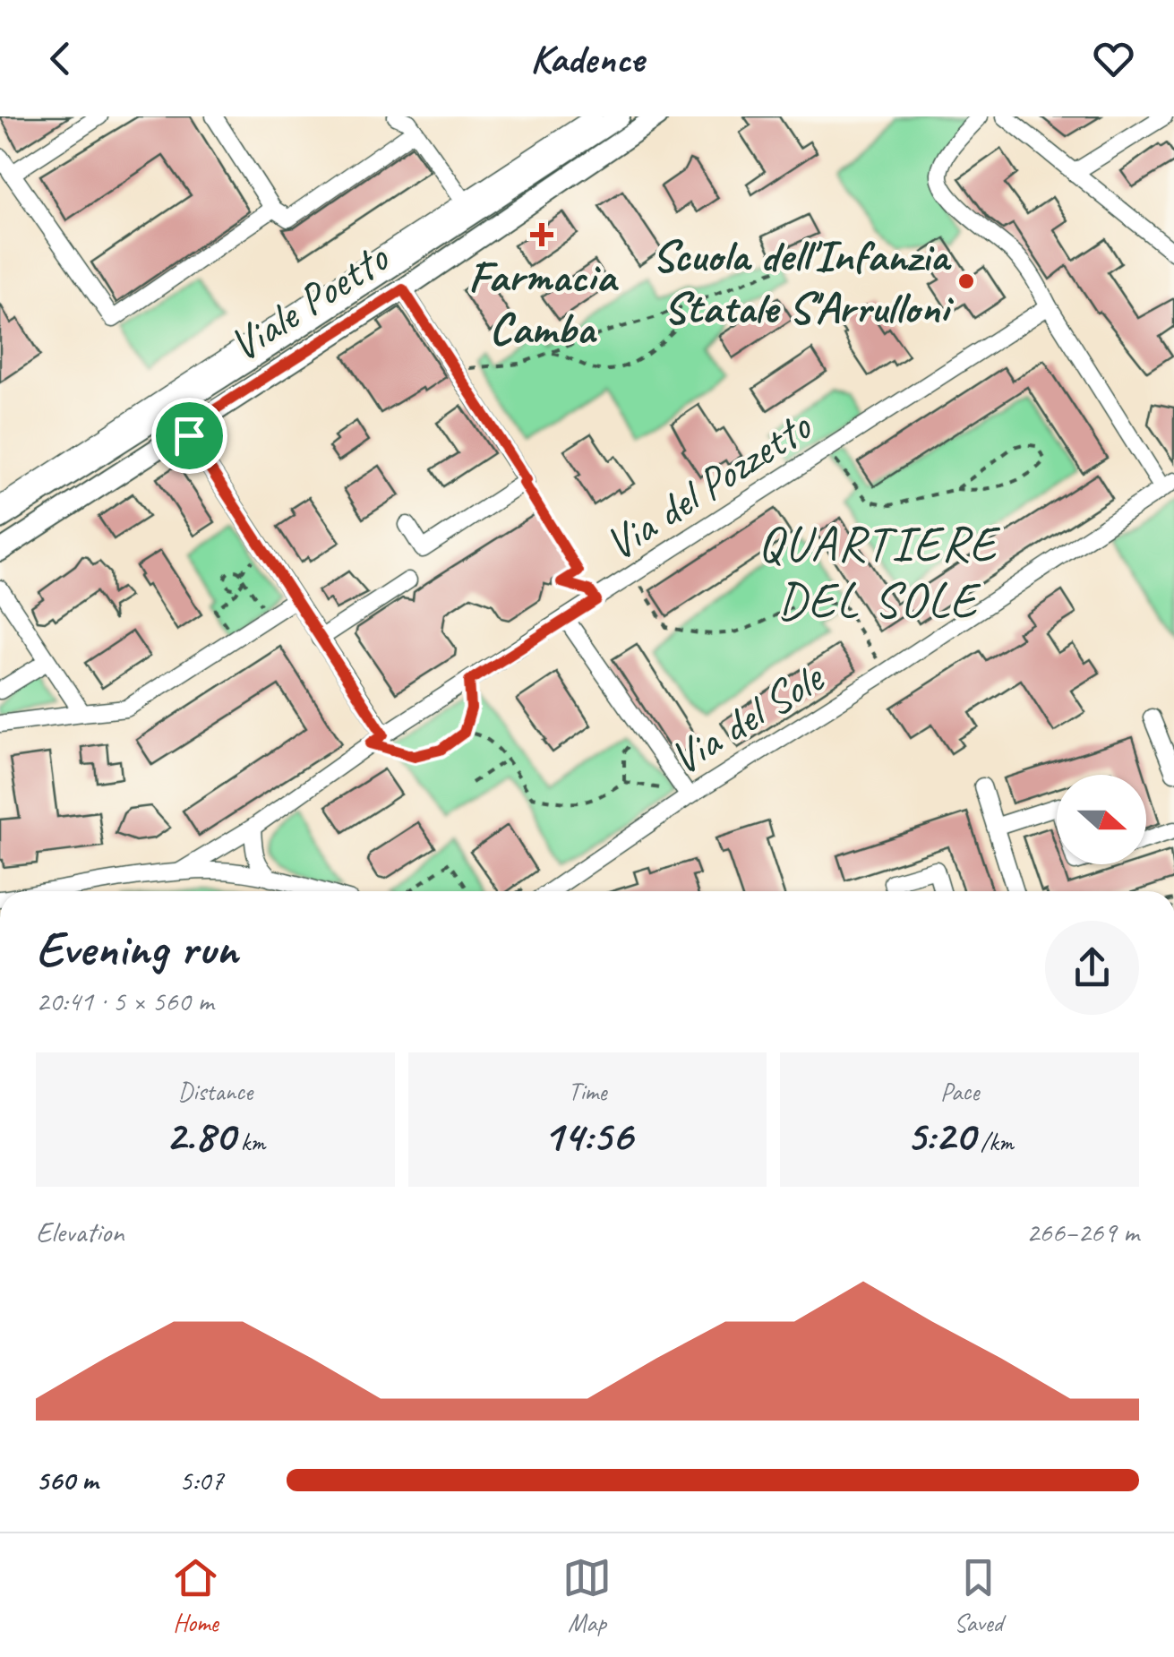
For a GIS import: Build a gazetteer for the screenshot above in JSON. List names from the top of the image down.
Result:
{
  "streets": {
    "main road": ["Viale Poetto"],
    "street": ["Via del Pozzetto", "Via del Sole"]
  },
  "districts": ["QUARTIERE DEL SOLE"],
  "places": {
    "health": ["Farmacia Camba"],
    "other": ["Scuola dell'Infanzia Statale S'Arrulloni"]
  },
  "north": "right",
  "page": {
    "header": "Kadence",
    "heading": ["Evening run", "20:41 · 5 × 560 m"],
    "stats": [
      ["Distance", "2.80 km"],
      ["Time", "14:56"],
      ["Pace", "5:20 /km"]
    ],
    "chart": ["Elevation", "266–269 m"],
    "list": [
      {
        "name": "560 m",
        "note": "5:07"
      }
    ],
    "tabs": ["Home", "Map", "Saved"]
  }
}
